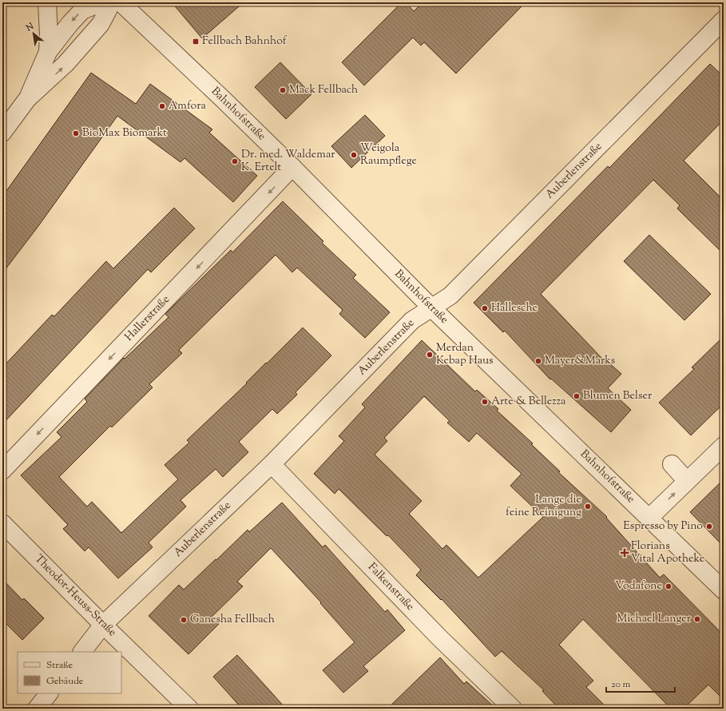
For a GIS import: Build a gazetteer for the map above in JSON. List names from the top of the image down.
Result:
{
  "streets": {
    "street": [
      "Bahnhofstraße",
      "Auberlenstraße",
      "Hallerstraße",
      "Falkenstraße",
      "Theodor-Heuss-Straße"
    ]
  },
  "crossings": [
    ["Bahnhofstraße", "Auberlenstraße"],
    ["Bahnhofstraße", "Hallerstraße"],
    ["Auberlenstraße", "Falkenstraße"],
    ["Auberlenstraße", "Theodor-Heuss-Straße"]
  ],
  "one_way": ["Hallerstraße"],
  "places": {
    "transit": ["Fellbach Bahnhof"],
    "other": [
      "Mack Fellbach",
      "Amfora",
      "BioMax Biomarkt",
      "Weigola Raumpflege",
      "Dr. med. Waldemar K. Ertelt",
      "Hallesche",
      "Merdan Kebap Haus",
      "Mayer&Marks",
      "Blumen Belser",
      "Arte & Bellezza",
      "Lange die feine Reinigung",
      "Espresso by Pino",
      "Vodafone",
      "Michael Langer",
      "Ganesha Fellbach"
    ],
    "health": ["Florians Vital Apotheke"]
  },
  "legend": ["Straße", "Gebäude"],
  "scale_bar": "20 m",
  "north": "top left"
}
